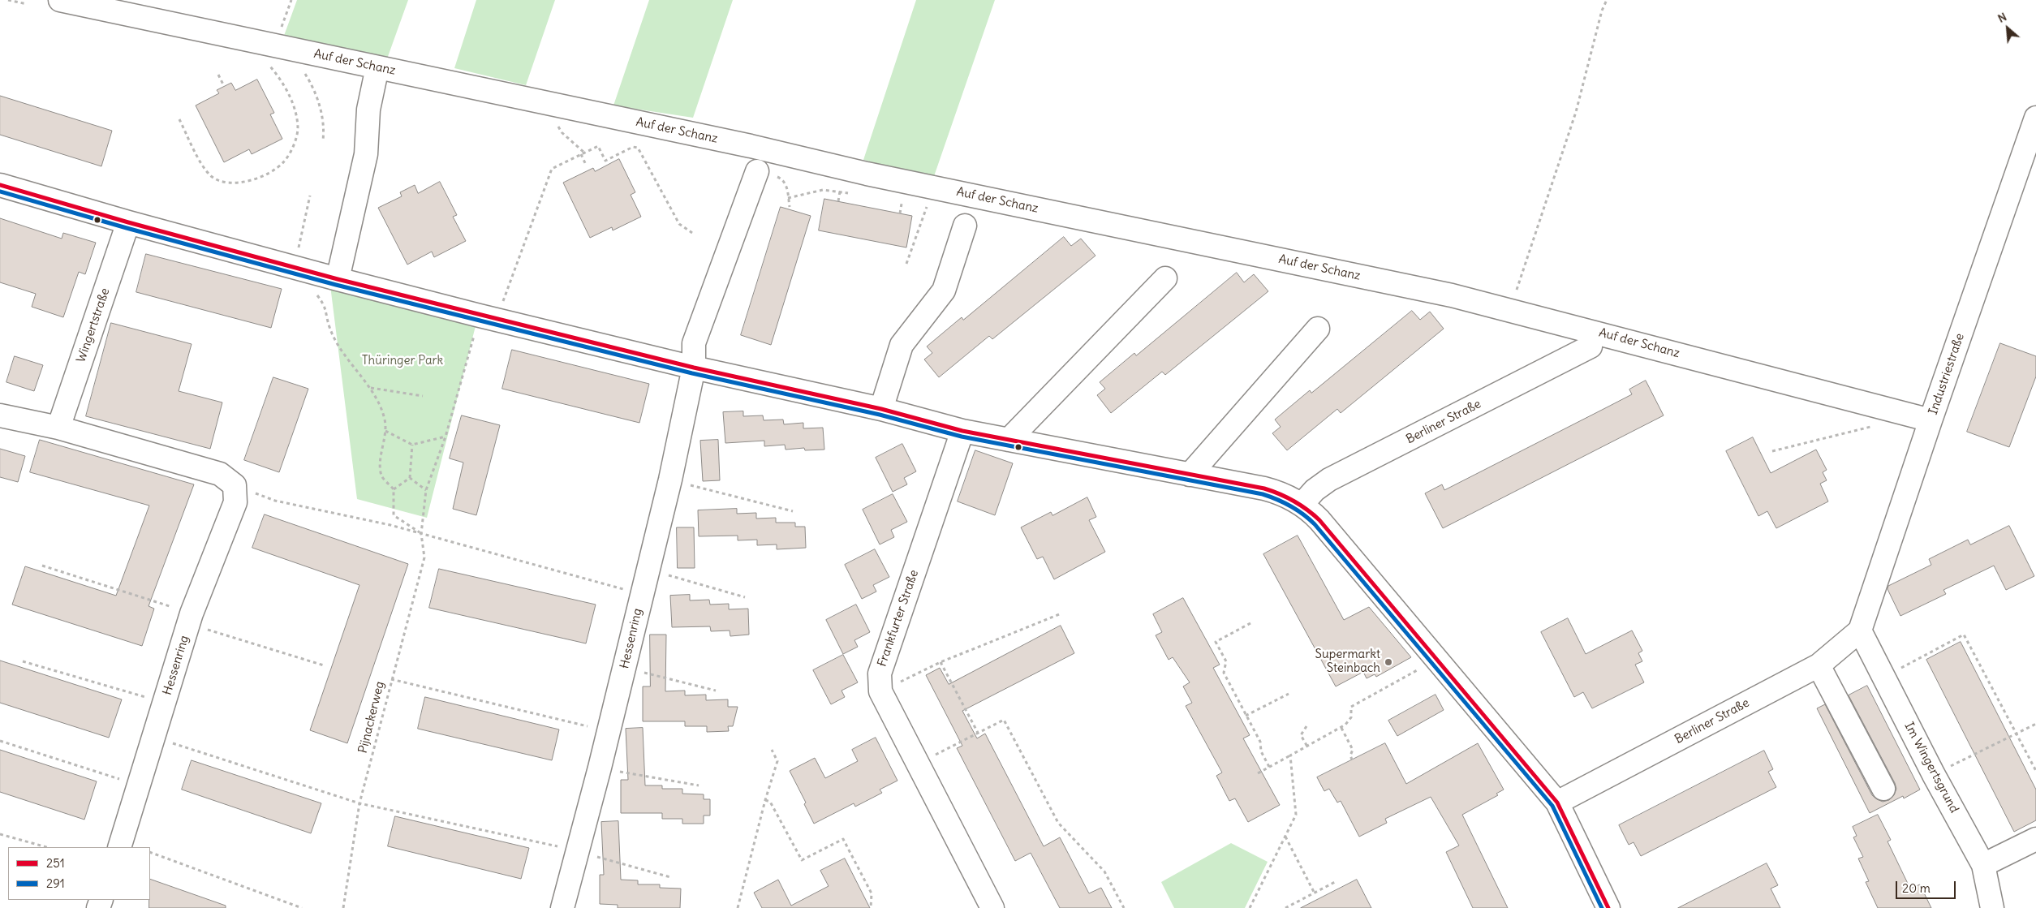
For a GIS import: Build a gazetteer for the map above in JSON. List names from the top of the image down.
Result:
{
  "streets": {
    "street": [
      "Auf der Schanz",
      "Wingertstraße",
      "Industriestraße",
      "Berliner Straße",
      "Frankfurter Straße",
      "Hessenring",
      "Im Wingertsgrund"
    ],
    "path": ["Pijnackerweg"]
  },
  "crossings": [
    ["Auf der Schanz", "Industriestraße"],
    ["Industriestraße", "Berliner Straße"],
    ["Industriestraße", "Im Wingertsgrund"],
    ["Berliner Straße", "Im Wingertsgrund"]
  ],
  "parks": ["Thüringer Park"],
  "places": ["Supermarkt Steinbach"],
  "lines": ["transit line 251", "transit line 291"],
  "legend": ["251", "291"],
  "scale_bar": "20 m",
  "north": "top left"
}
